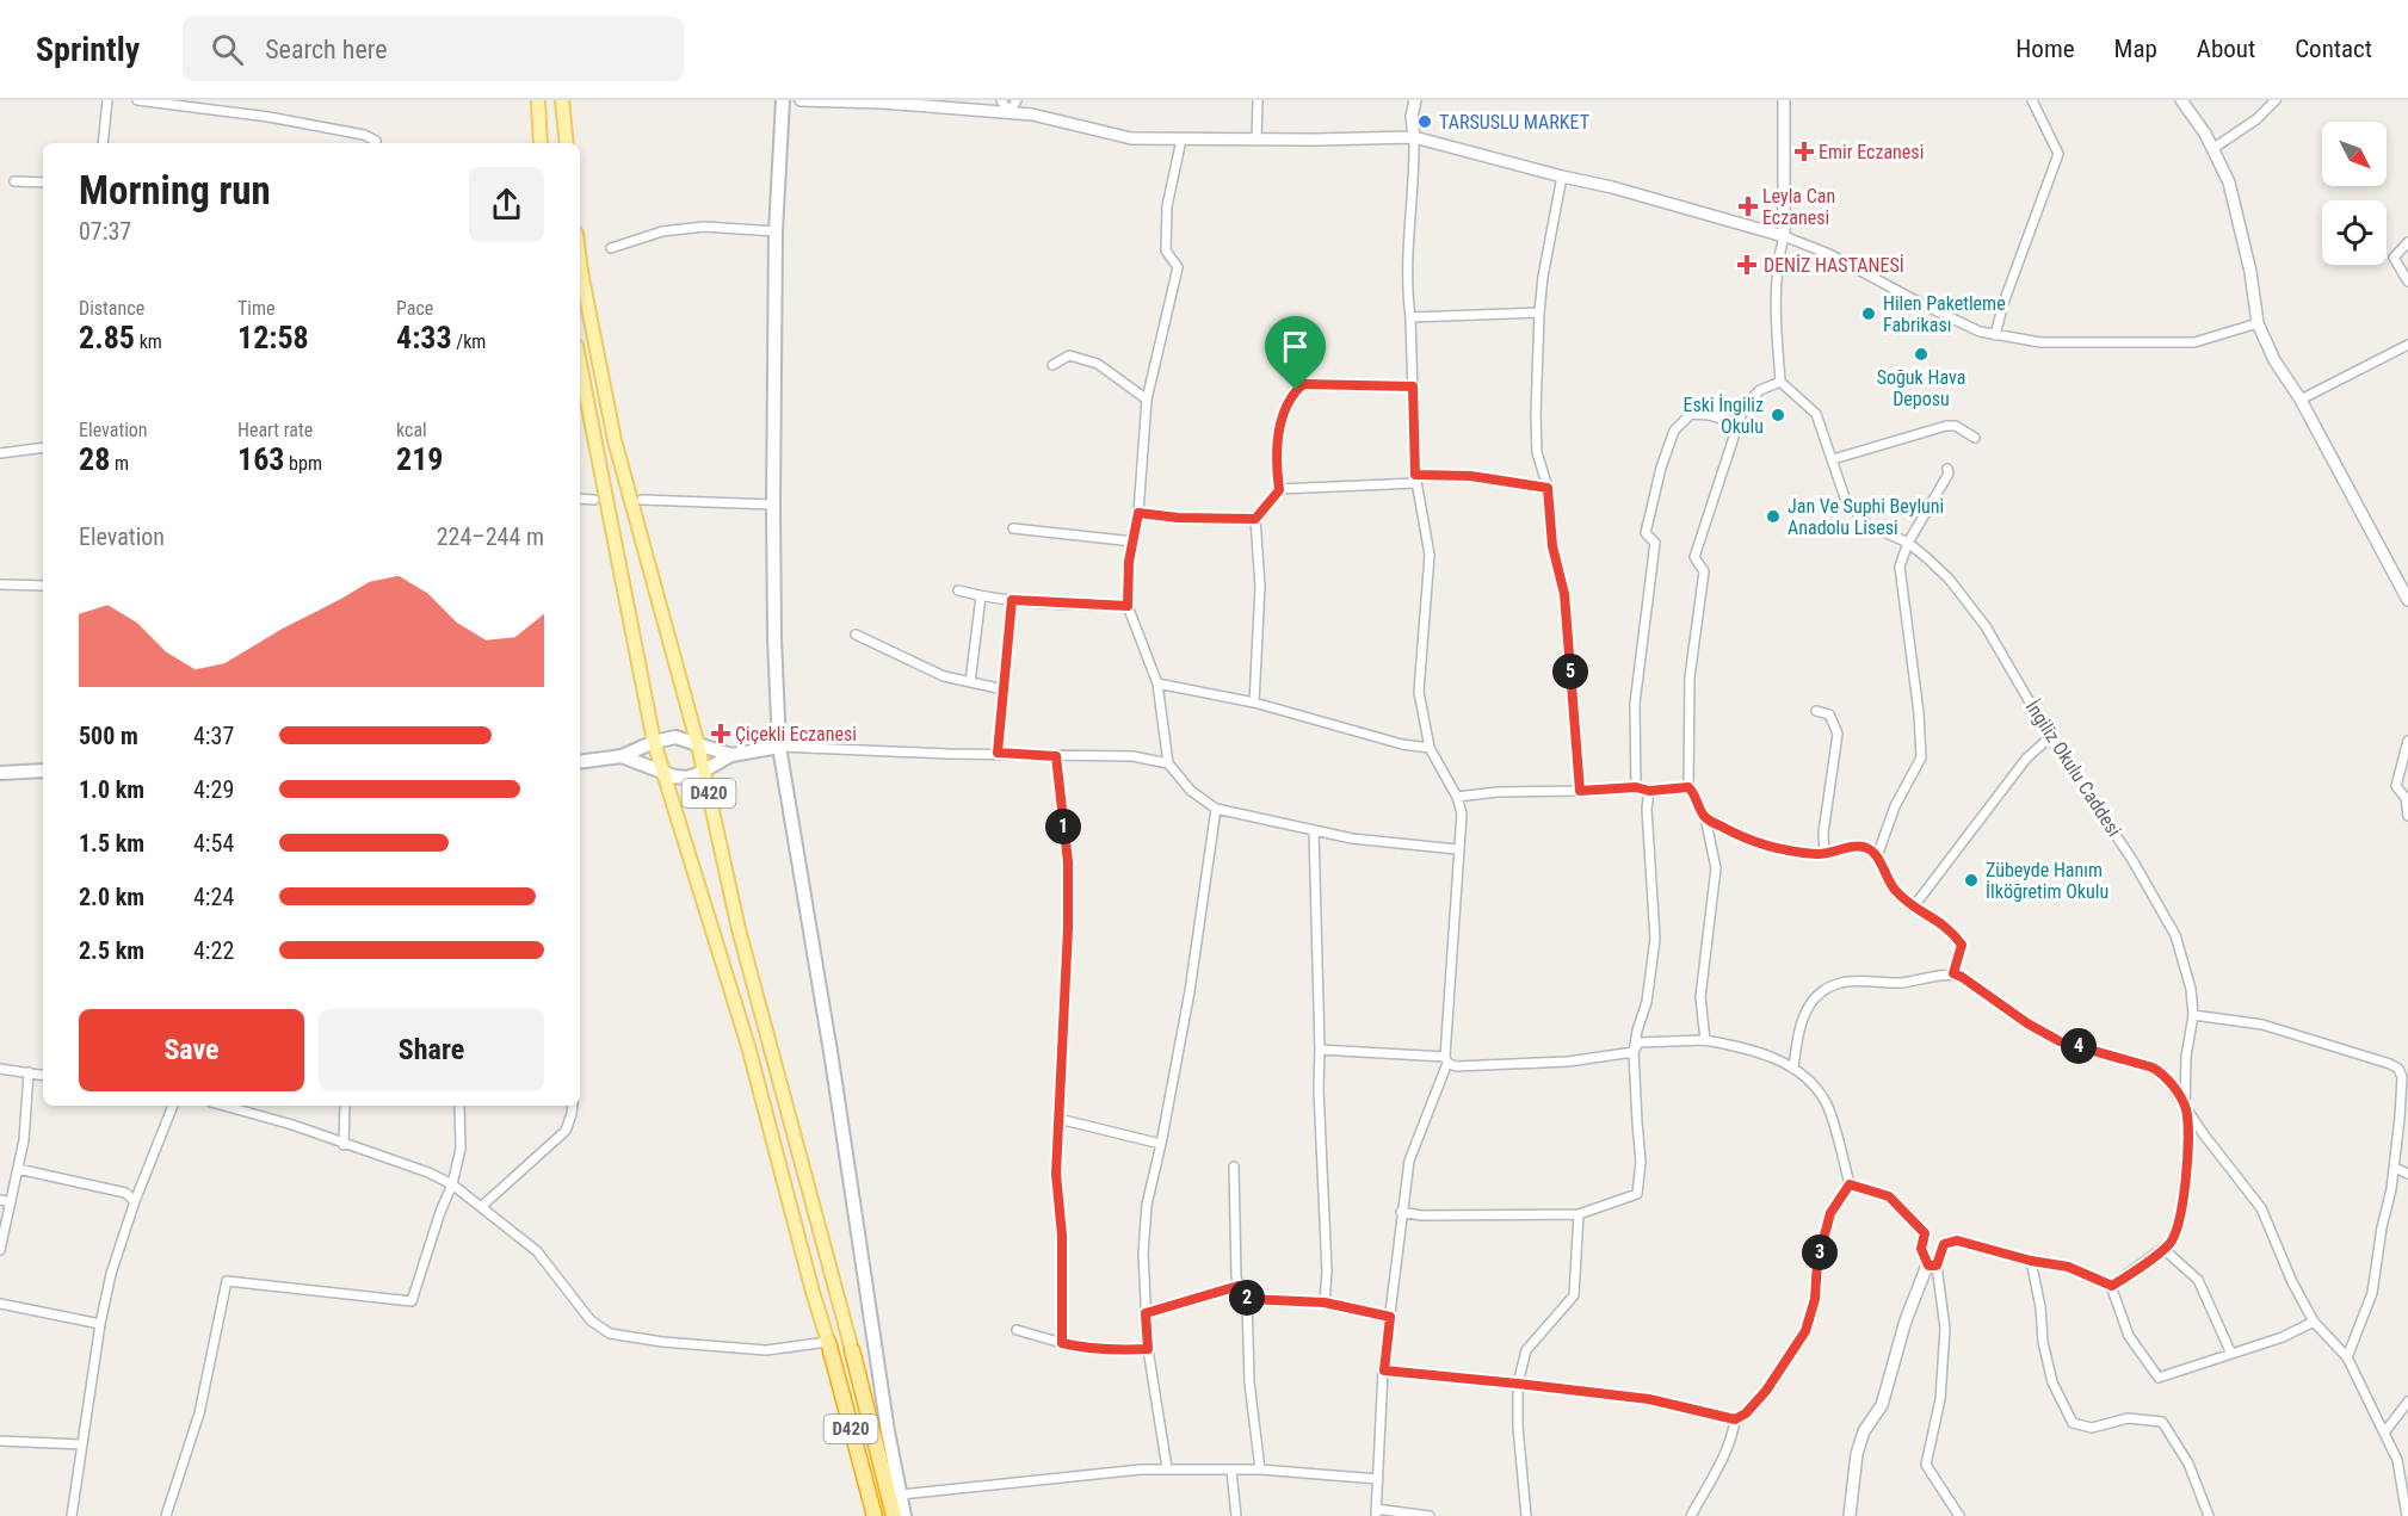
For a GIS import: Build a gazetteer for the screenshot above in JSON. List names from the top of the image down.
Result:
{
  "streets": {
    "highway": ["D420"],
    "street": ["İngiliz Okulu Caddesi"]
  },
  "places": {
    "other": [
      "TARSUSLU MARKET",
      "Hilen Paketleme Fabrikası",
      "Soğuk Hava Deposu",
      "Eski İngiliz Okulu",
      "Jan Ve Suphi Beyluni Anadolu Lisesi",
      "Zübeyde Hanım İlköğretim Okulu"
    ],
    "health": [
      "Emir Eczanesi",
      "Leyla Can Eczanesi",
      "DENİZ HASTANESİ",
      "Çiçekli Eczanesi"
    ]
  },
  "north": "bottom right",
  "page": {
    "header": "Sprintly",
    "search": "Search here",
    "nav": [
      "Home",
      "Map",
      "About",
      "Contact"
    ],
    "heading": ["Morning run", "07:37"],
    "stats": [
      ["Distance", "2.85 km"],
      ["Time", "12:58"],
      ["Pace", "4:33 /km"],
      ["Elevation", "28 m"],
      ["Heart rate", "163 bpm"],
      ["kcal", "219"]
    ],
    "chart": ["Elevation", "224–244 m"],
    "pins": [
      "5",
      "1",
      "4",
      "3",
      "2"
    ],
    "list": [
      {
        "name": "500 m",
        "note": "4:37"
      },
      {
        "name": "1.0 km",
        "note": "4:29"
      },
      {
        "name": "1.5 km",
        "note": "4:54"
      },
      {
        "name": "2.0 km",
        "note": "4:24"
      },
      {
        "name": "2.5 km",
        "note": "4:22"
      }
    ],
    "buttons": ["Save", "Share"]
  }
}
